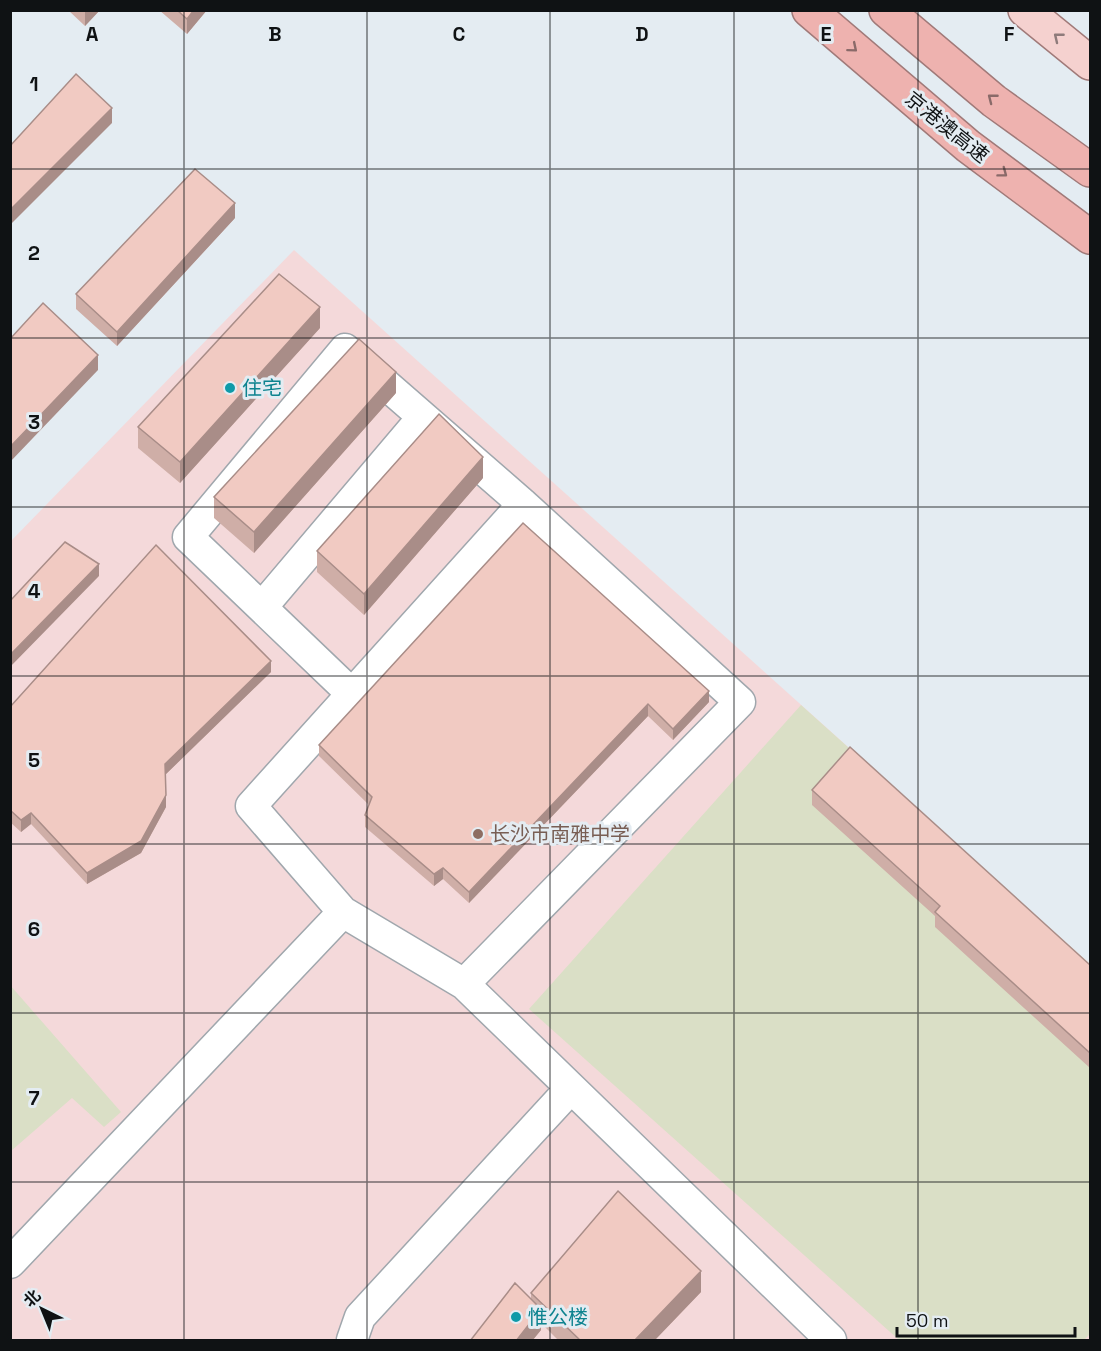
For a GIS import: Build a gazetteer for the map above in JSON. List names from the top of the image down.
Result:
{
  "streets": {
    "highway": ["京港澳高速"]
  },
  "places": ["住宅", "长沙市南雅中学", "惟公楼"],
  "scale_bar": "50 m",
  "north": "top left",
  "grid": {
    "columns": [
      "A",
      "B",
      "C",
      "D",
      "E",
      "F"
    ],
    "rows": [
      "1",
      "2",
      "3",
      "4",
      "5",
      "6",
      "7"
    ]
  }
}
